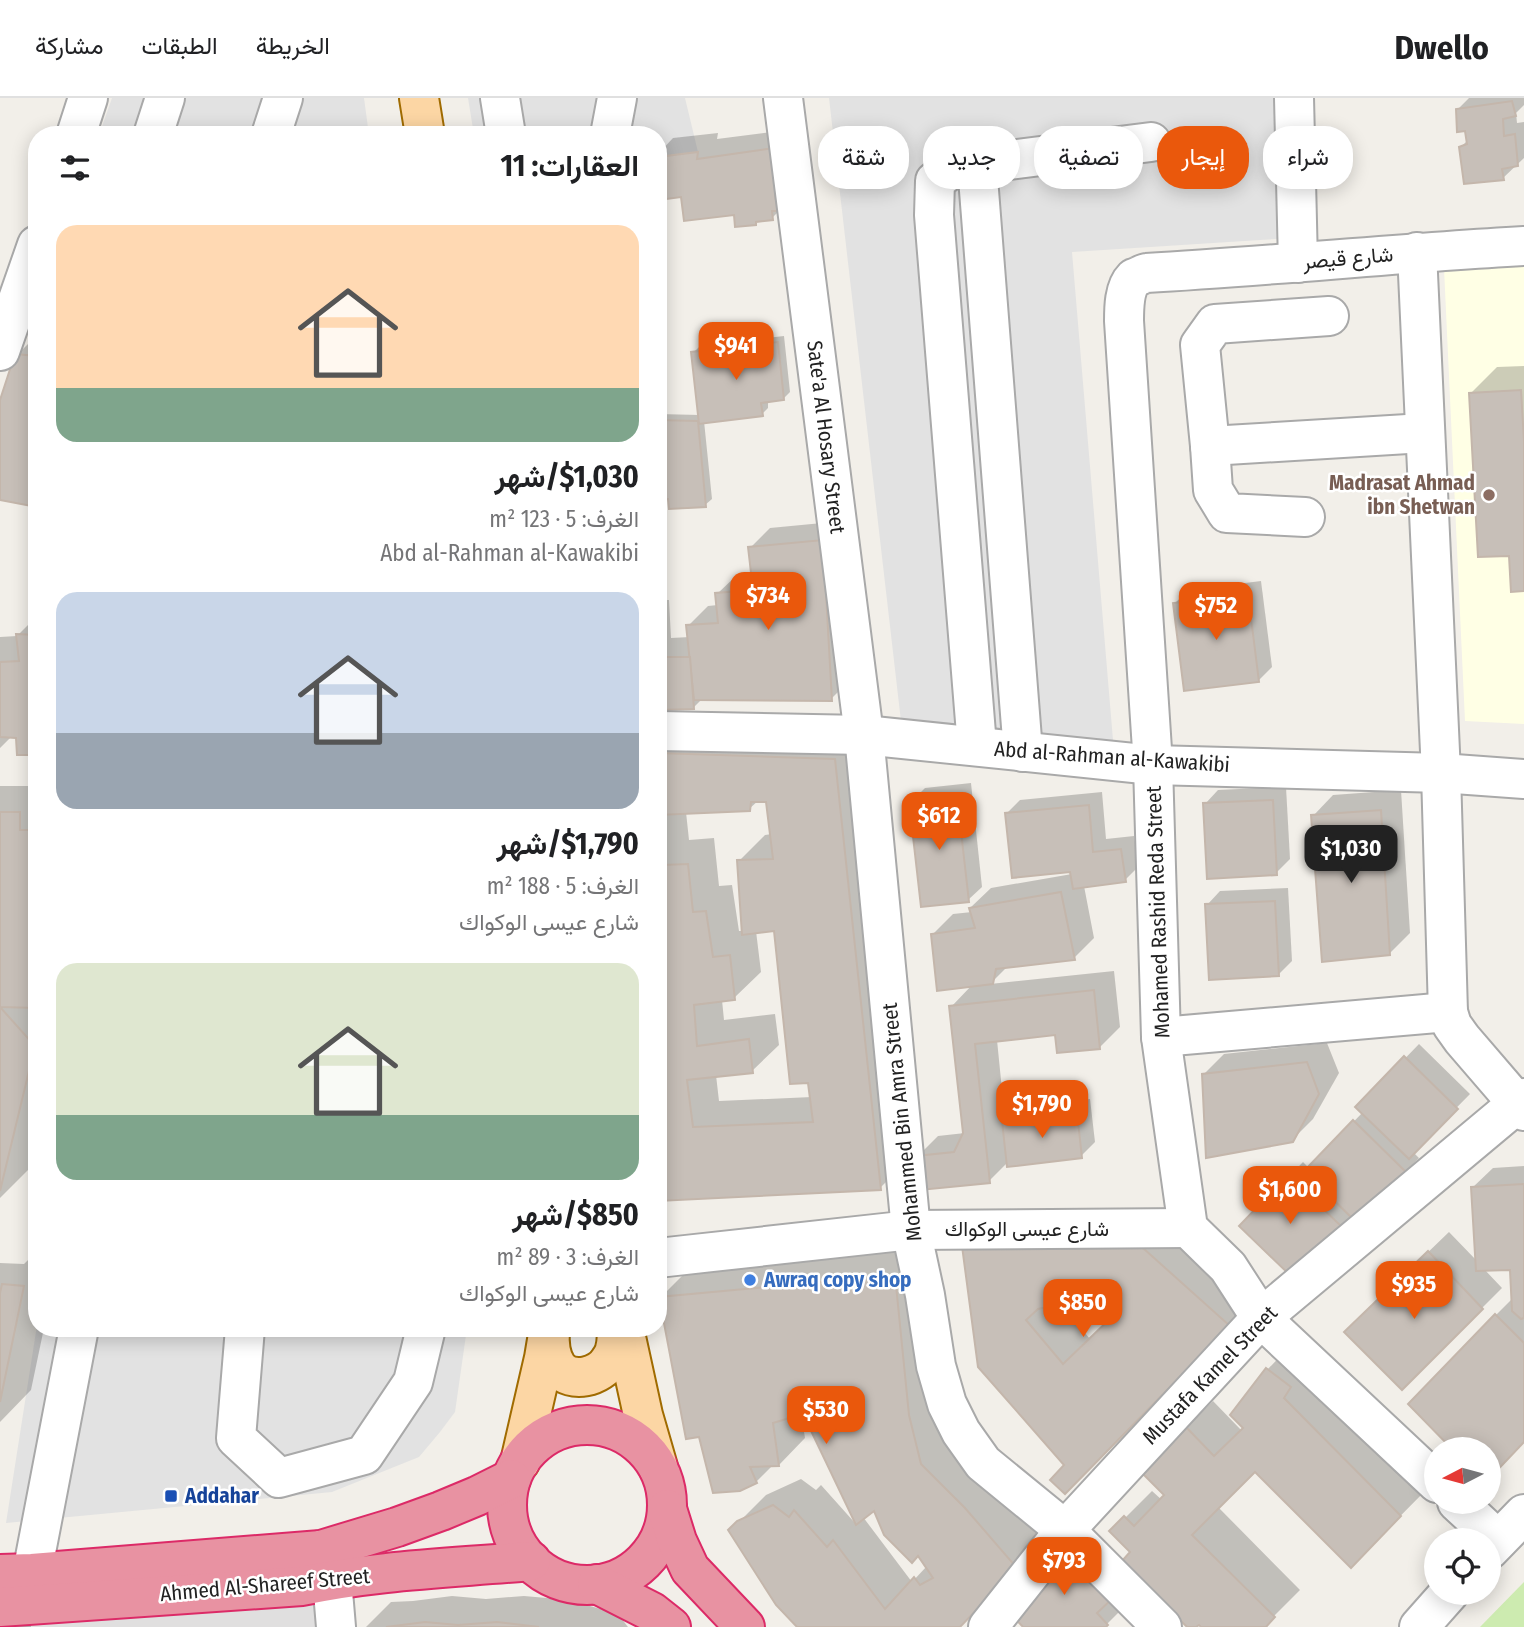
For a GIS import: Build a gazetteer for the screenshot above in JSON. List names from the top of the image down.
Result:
{
  "streets": {
    "highway": ["Ahmed Al-Shareef Street"],
    "street": [
      "شارع قيصر",
      "Sate'a Al Hosary Street",
      "Abd al-Rahman al-Kawakibi",
      "Mohamed Rashid Reda Street",
      "Mohammed Bin Amra Street",
      "شارع عيسى الوكواك",
      "Mustafa Kamel Street"
    ]
  },
  "crossings": [
    ["شارع قيصر", "Mohamed Rashid Reda Street"],
    ["Sate'a Al Hosary Street", "Abd al-Rahman al-Kawakibi"],
    ["Sate'a Al Hosary Street", "Mohammed Bin Amra Street"],
    ["Abd al-Rahman al-Kawakibi", "Mohamed Rashid Reda Street"],
    ["Abd al-Rahman al-Kawakibi", "Mohammed Bin Amra Street"],
    ["Mohamed Rashid Reda Street", "شارع عيسى الوكواك"],
    ["Mohammed Bin Amra Street", "شارع عيسى الوكواك"],
    ["Mohammed Bin Amra Street", "Mustafa Kamel Street"]
  ],
  "places": {
    "other": ["Madrasat Ahmad ibn Shetwan", "Awraq copy shop"],
    "transit": ["Addahar"]
  },
  "north": "left",
  "page": {
    "header": "Dwello",
    "nav": ["الخريطة", "الطبقات", "مشاركة"],
    "chip": [
      "شراء",
      "إيجار",
      "تصفية",
      "جديد",
      "شقة"
    ],
    "heading": "العقارات: 11",
    "list": [
      {
        "name": "$1,030/شهر",
        "note": "الغرف: 5 · 123 m² · Abd al-Rahman al-Kawakibi"
      },
      {
        "name": "$1,790/شهر",
        "note": "الغرف: 5 · 188 m² · شارع عيسى الوكواك"
      },
      {
        "name": "$850/شهر",
        "note": "الغرف: 3 · 89 m² · شارع عيسى الوكواك"
      }
    ],
    "price": [
      "$941",
      "$734",
      "$752",
      "$612",
      "$1,030",
      "$1,790",
      "$1,600",
      "$935",
      "$850",
      "$530",
      "$793"
    ]
  }
}
